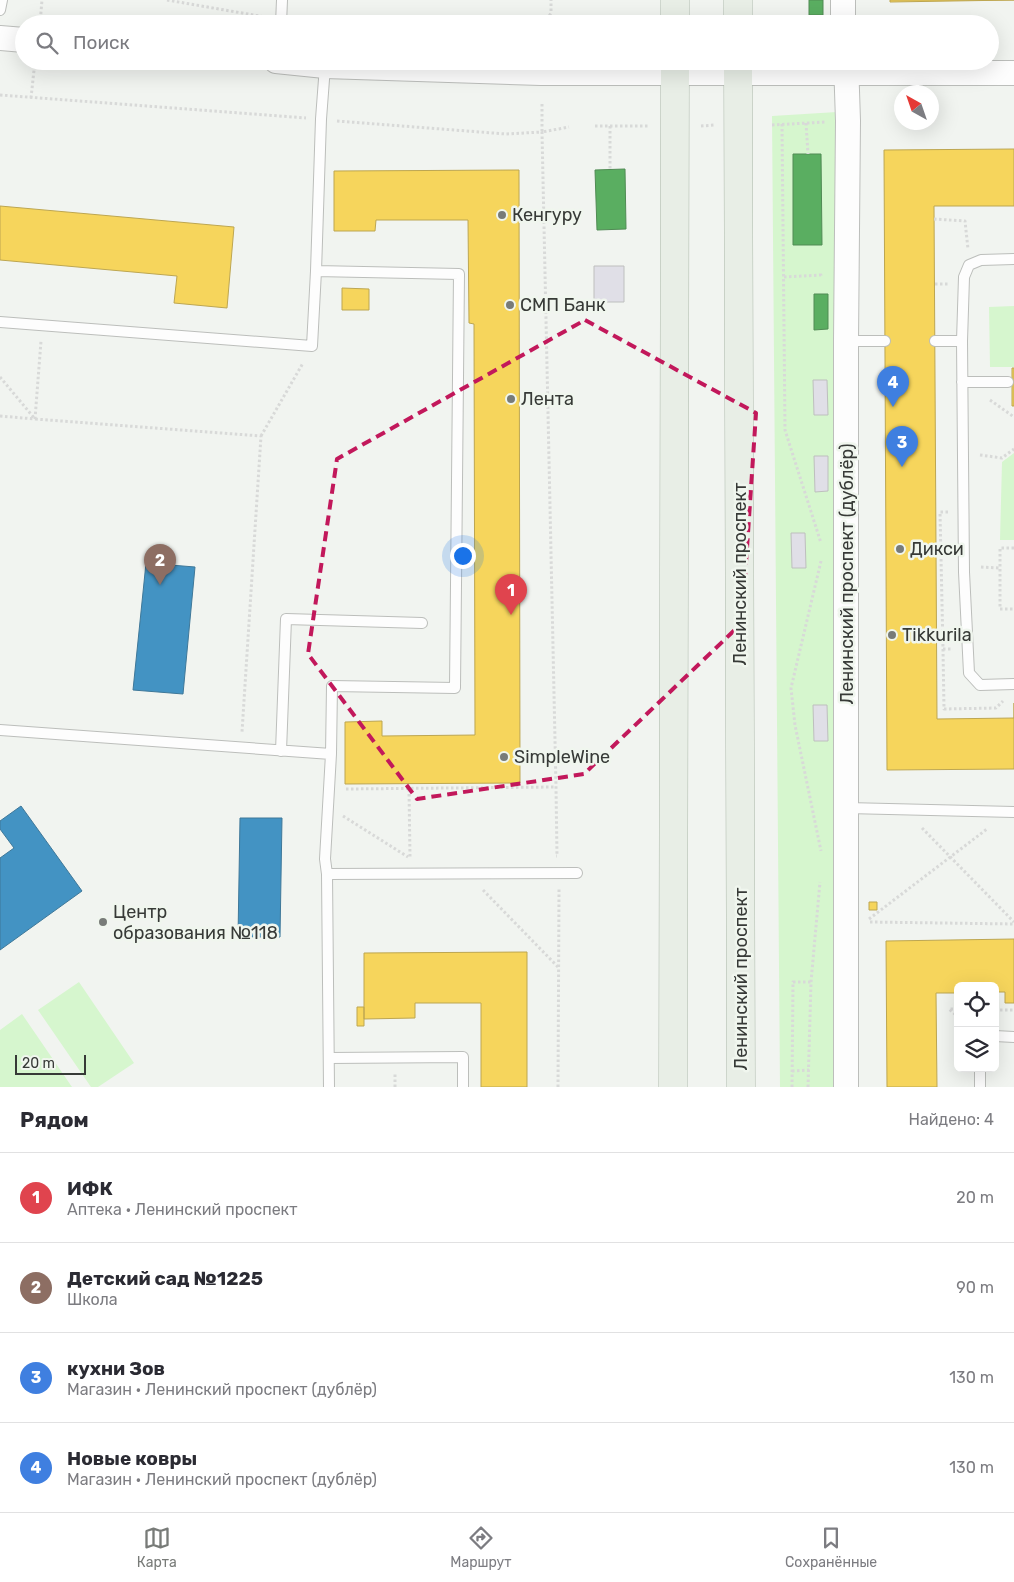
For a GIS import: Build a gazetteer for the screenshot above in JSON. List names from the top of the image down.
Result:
{
  "streets": {
    "main road": ["Ленинский проспект"],
    "street": ["Ленинский проспект (дублёр)"]
  },
  "places": [
    "Кенгуру",
    "СМП Банк",
    "Лента",
    "Дикси",
    "Tikkurila",
    "SimpleWine",
    "Центр образования №118"
  ],
  "scale_bar": "20 m",
  "north": "top left",
  "page": {
    "search": "Поиск",
    "pins": [
      "4",
      "3",
      "2",
      "1"
    ],
    "scale": "20 m",
    "heading": ["Рядом", "Найдено: 4"],
    "list": [
      {
        "mark": "1",
        "name": "ИФК",
        "note": "Аптека · Ленинский проспект",
        "value": "20 m"
      },
      {
        "mark": "2",
        "name": "Детский сад №1225",
        "note": "Школа",
        "value": "90 m"
      },
      {
        "mark": "3",
        "name": "кухни Зов",
        "note": "Магазин · Ленинский проспект (дублёр)",
        "value": "130 m"
      },
      {
        "mark": "4",
        "name": "Новые ковры",
        "note": "Магазин · Ленинский проспект (дублёр)",
        "value": "130 m"
      }
    ],
    "nav": ["Карта", "Маршрут", "Сохранённые"]
  }
}
